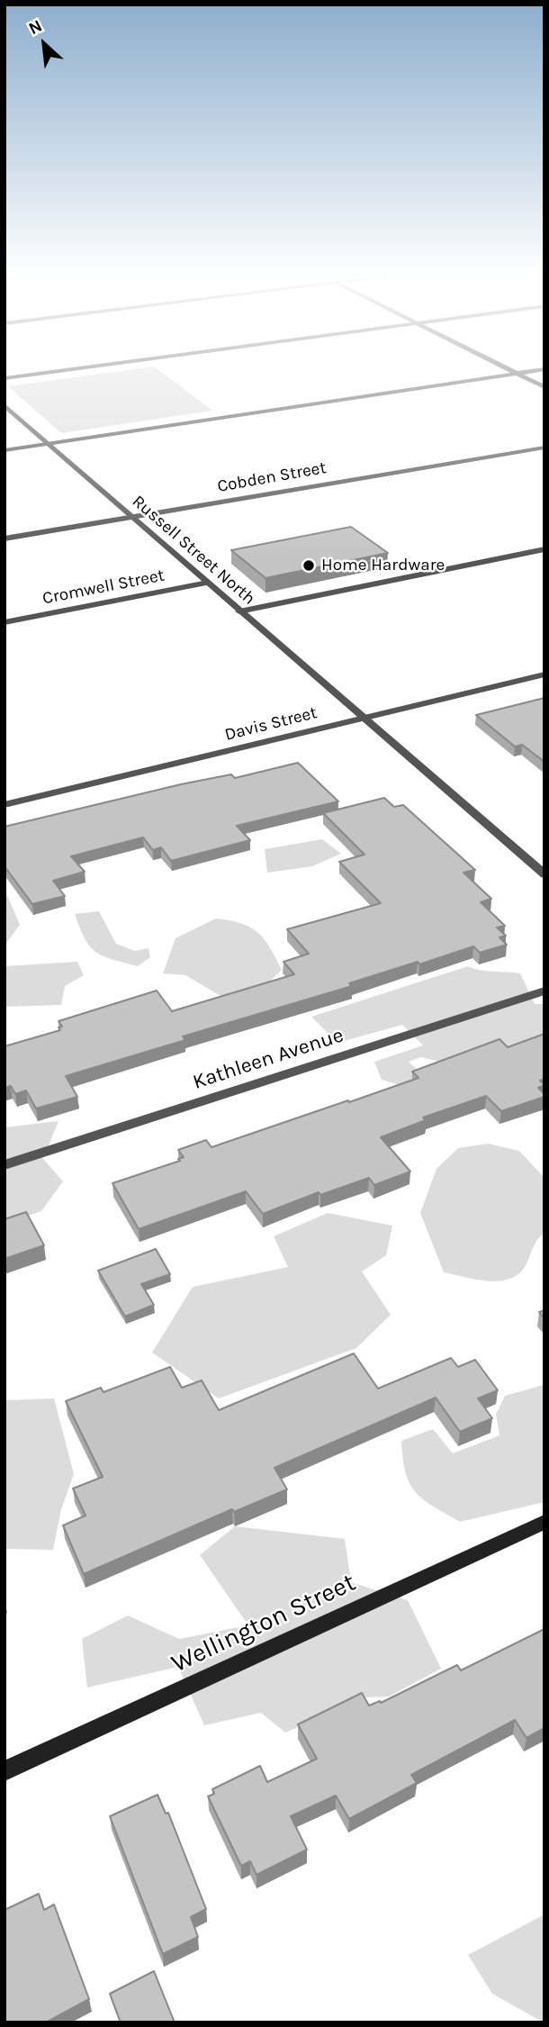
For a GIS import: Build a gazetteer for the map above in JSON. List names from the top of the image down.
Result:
{
  "streets": {
    "main road": ["Wellington Street"],
    "street": [
      "Cobden Street",
      "Russell Street North",
      "Cromwell Street",
      "Davis Street",
      "Kathleen Avenue"
    ]
  },
  "crossings": [
    ["Cobden Street", "Russell Street North"],
    ["Russell Street North", "Cromwell Street"],
    ["Russell Street North", "Davis Street"]
  ],
  "places": ["Home Hardware"],
  "north": "top left"
}
